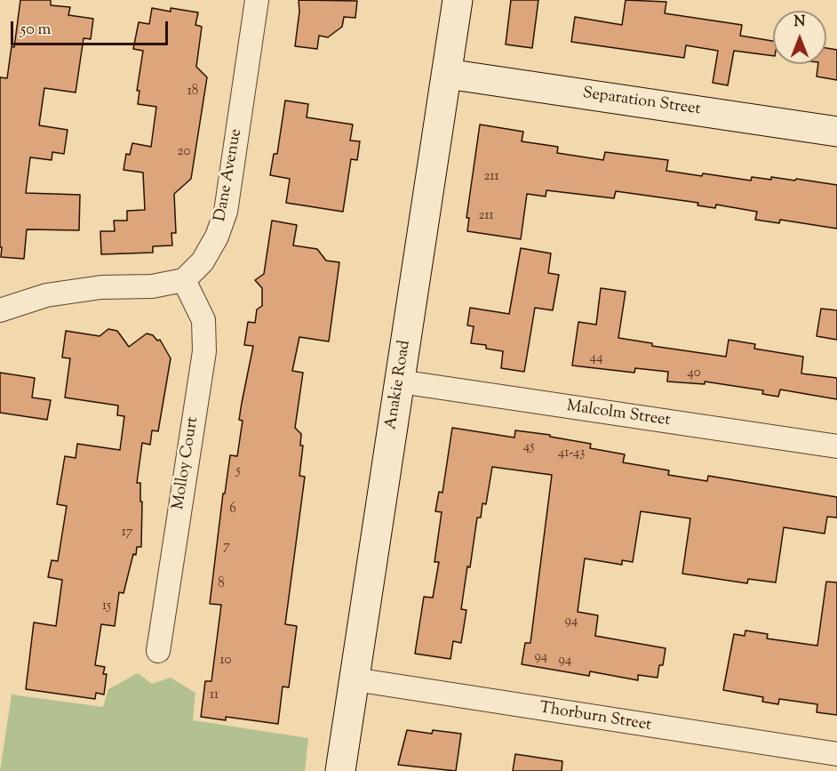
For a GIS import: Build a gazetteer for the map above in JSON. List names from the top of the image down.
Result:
{
  "streets": {
    "main road": ["Separation Street", "Anakie Road"],
    "street": [
      "Dane Avenue",
      "Malcolm Street",
      "Molloy Court",
      "Thorburn Street"
    ]
  },
  "crossings": [
    ["Separation Street", "Anakie Road"],
    ["Dane Avenue", "Molloy Court"],
    ["Anakie Road", "Malcolm Street"],
    ["Anakie Road", "Thorburn Street"]
  ],
  "house_numbers": [
    "18",
    "20",
    "211",
    "211",
    "44",
    "40",
    "45",
    "41-43",
    "5",
    "6",
    "17",
    "7",
    "8",
    "15",
    "94",
    "94",
    "10",
    "94",
    "11"
  ],
  "scale_bar": "50 m",
  "north": "top"
}
